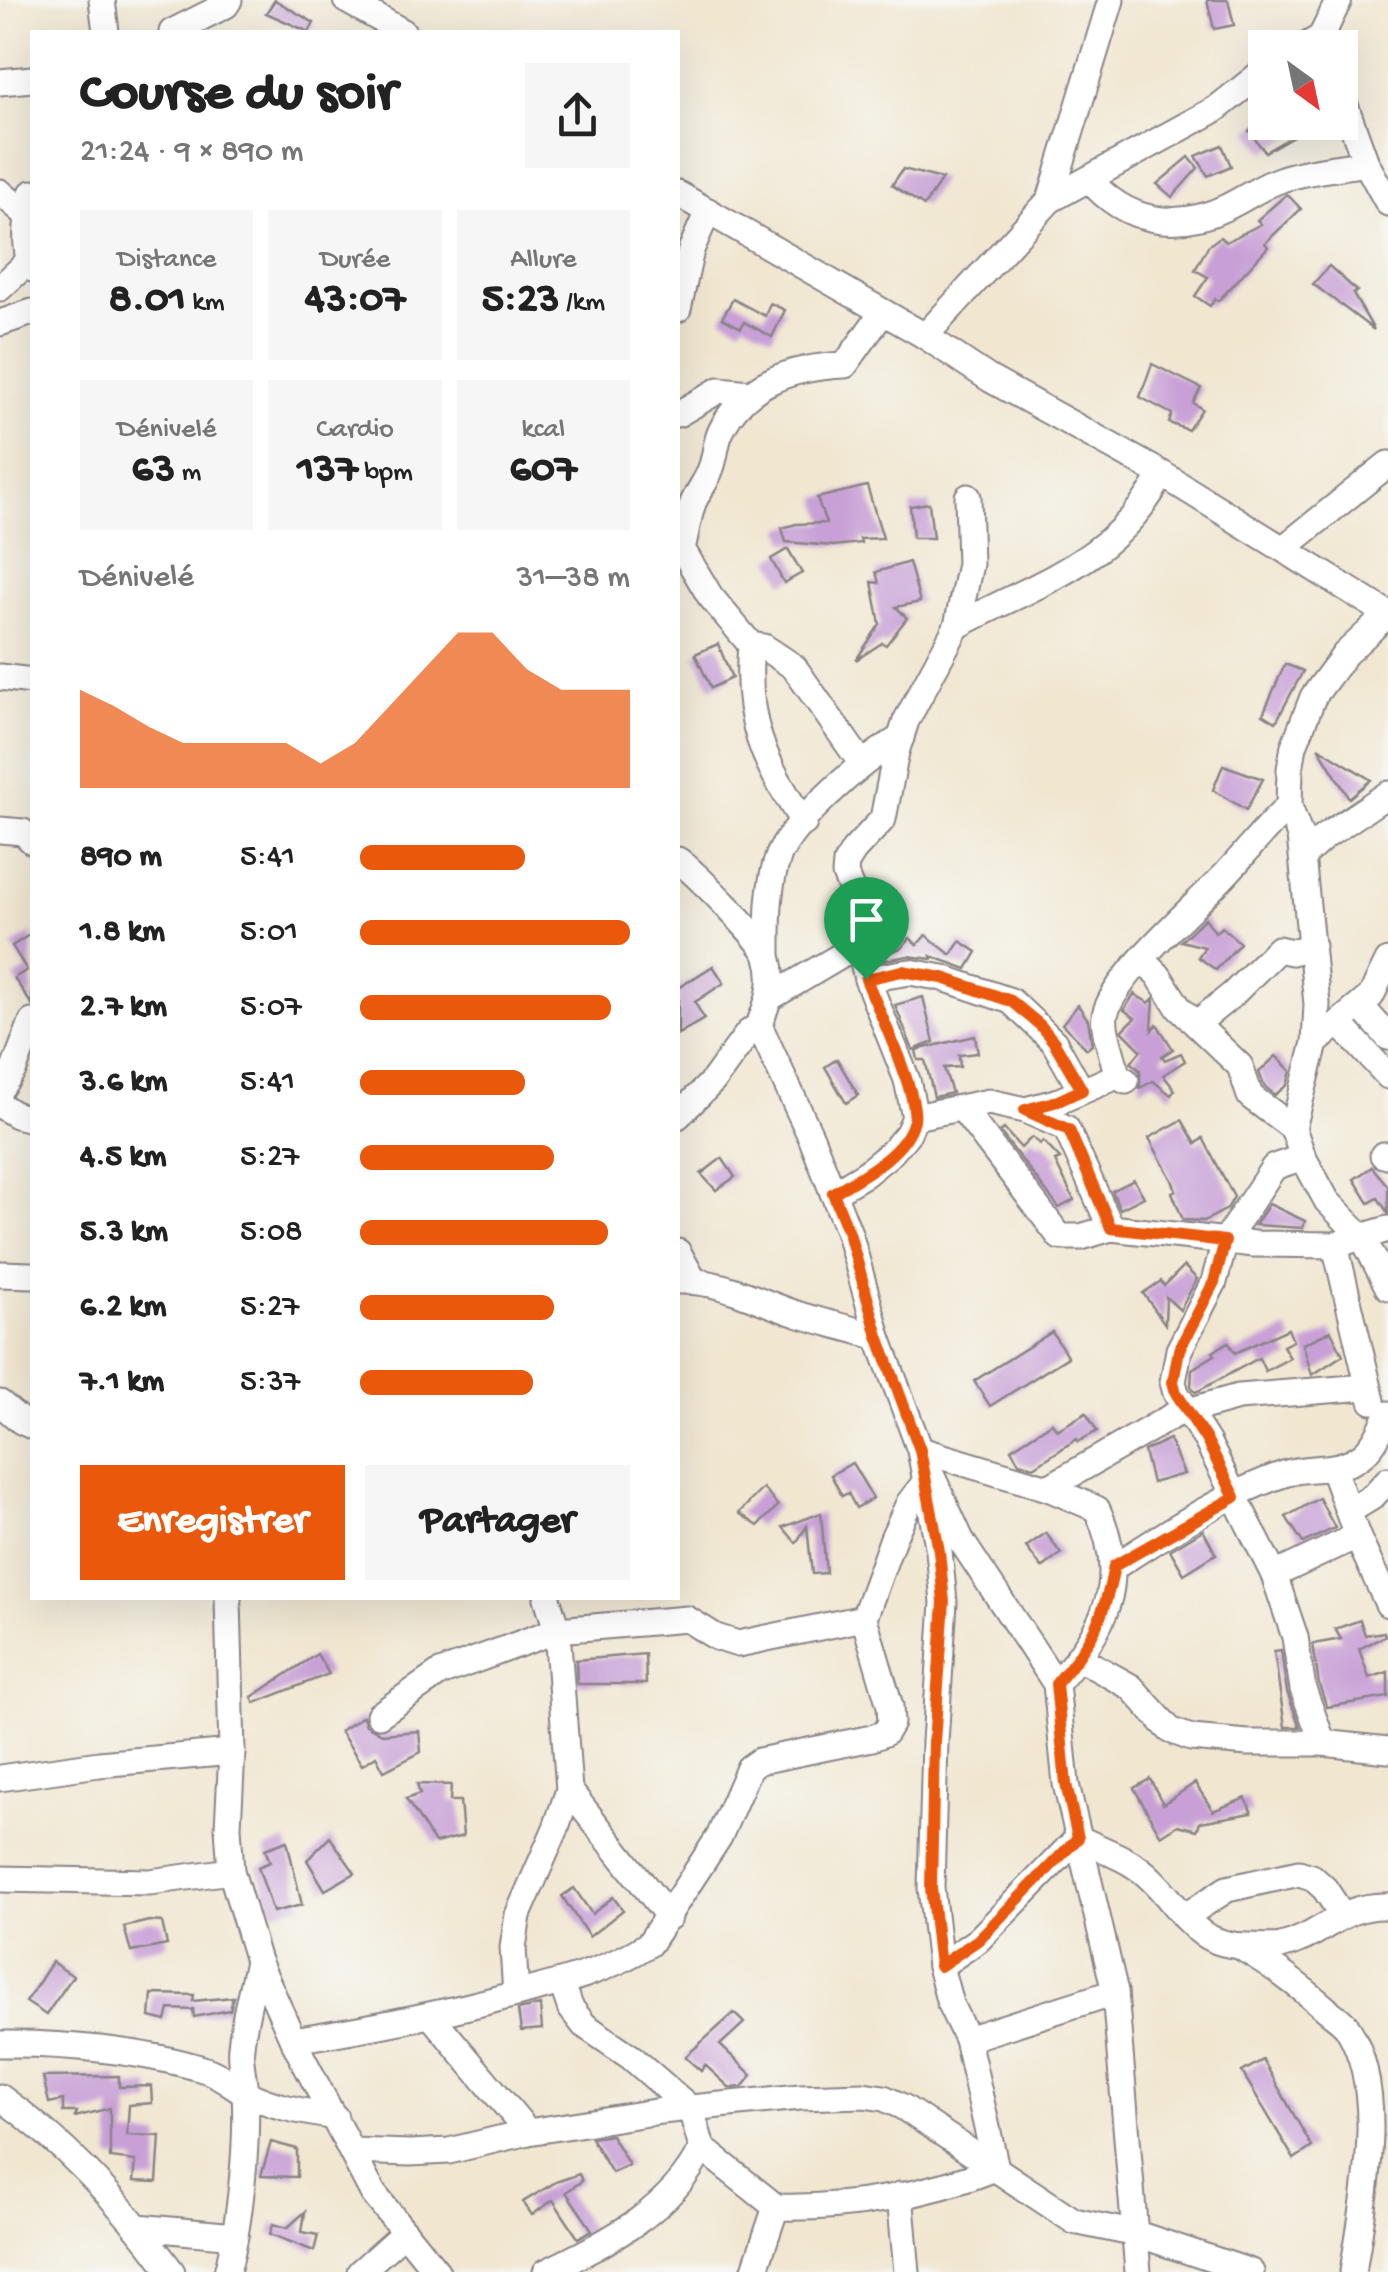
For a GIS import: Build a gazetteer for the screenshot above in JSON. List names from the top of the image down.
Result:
{
  "north": "bottom right",
  "page": {
    "heading": ["Course du soir", "21:24 · 9 × 890 m"],
    "stats": [
      ["Distance", "8.01 km"],
      ["Durée", "43:07"],
      ["Allure", "5:23 /km"],
      ["Dénivelé", "63 m"],
      ["Cardio", "137 bpm"],
      ["kcal", "607"]
    ],
    "chart": ["Dénivelé", "31–38 m"],
    "list": [
      {
        "name": "890 m",
        "note": "5:41"
      },
      {
        "name": "1.8 km",
        "note": "5:01"
      },
      {
        "name": "2.7 km",
        "note": "5:07"
      },
      {
        "name": "3.6 km",
        "note": "5:41"
      },
      {
        "name": "4.5 km",
        "note": "5:27"
      },
      {
        "name": "5.3 km",
        "note": "5:08"
      },
      {
        "name": "6.2 km",
        "note": "5:27"
      },
      {
        "name": "7.1 km",
        "note": "5:37"
      }
    ],
    "buttons": ["Enregistrer", "Partager"]
  }
}
